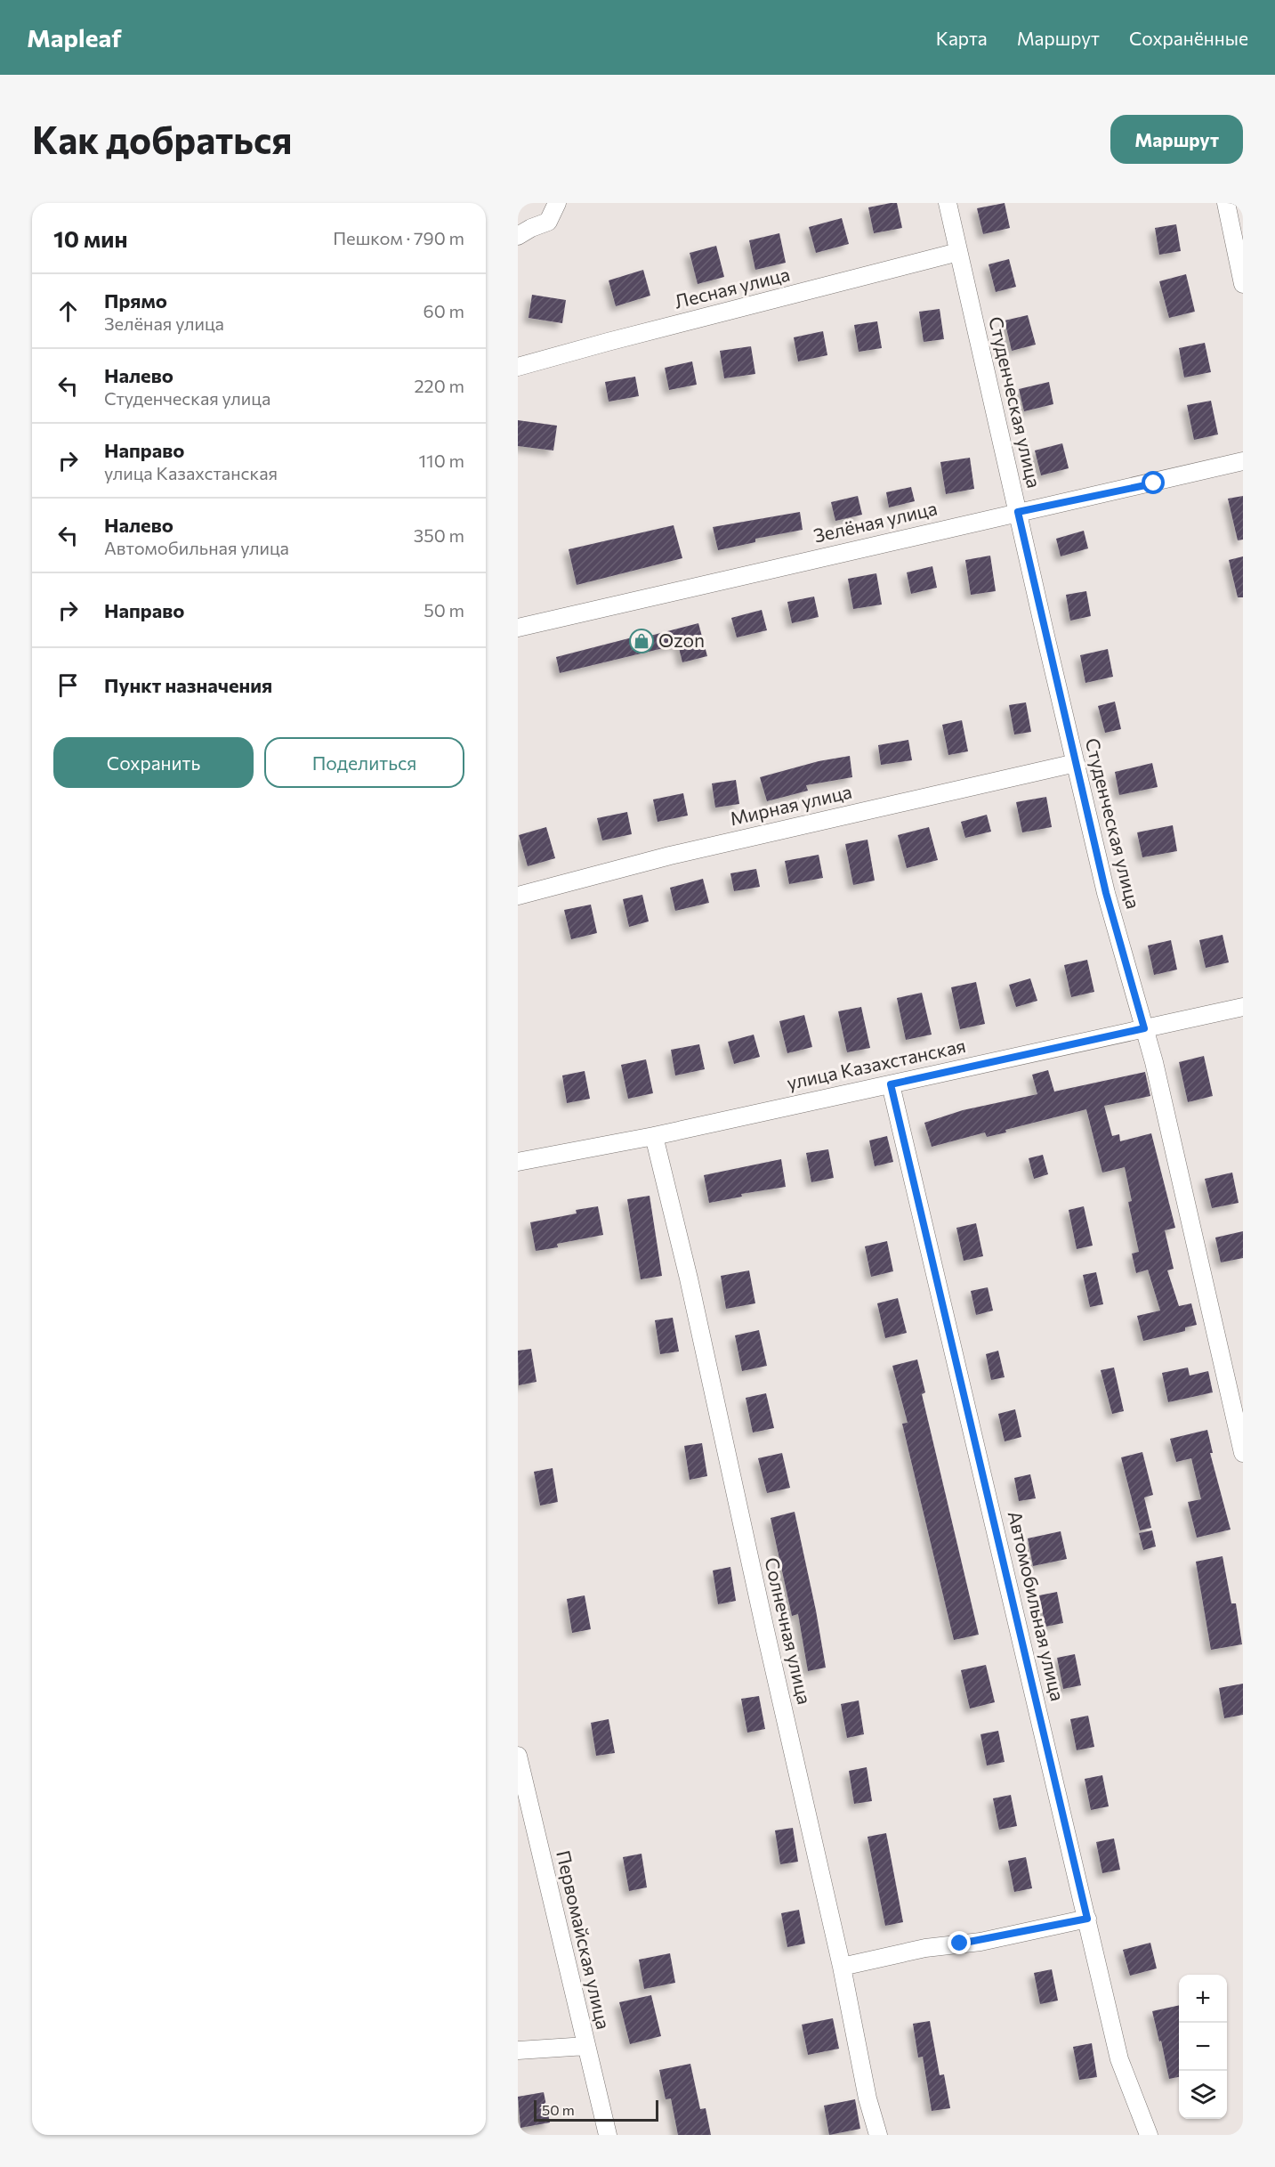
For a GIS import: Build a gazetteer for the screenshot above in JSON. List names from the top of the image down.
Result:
{
  "streets": {
    "street": [
      "Лесная улица",
      "Студенческая улица",
      "Зелёная улица",
      "Мирная улица",
      "улица Казахстанская",
      "Автомобильная улица",
      "Солнечная улица",
      "Первомайская улица"
    ]
  },
  "crossings": [
    ["Лесная улица", "Студенческая улица"],
    ["Студенческая улица", "Зелёная улица"],
    ["Студенческая улица", "Мирная улица"],
    ["Студенческая улица", "улица Казахстанская"],
    ["улица Казахстанская", "Автомобильная улица"],
    ["улица Казахстанская", "Солнечная улица"]
  ],
  "places": {
    "shop": ["Ozon"]
  },
  "scale_bar": "50 m",
  "page": {
    "header": "Mapleaf",
    "nav": ["Карта", "Маршрут", "Сохранённые"],
    "buttons": [
      "Маршрут",
      ["Сохранить", "Поделиться"]
    ],
    "title": "Как добраться",
    "heading": ["10 мин", "Пешком · 790 m"],
    "list": [
      ["Прямо", "Зелёная улица", "60 m"],
      ["Налево", "Студенческая улица", "220 m"],
      ["Направо", "улица Казахстанская", "110 m"],
      ["Налево", "Автомобильная улица", "350 m"],
      ["Направо", "50 m"],
      "Пункт назначения"
    ],
    "map_buttons": ["+", "−"],
    "scale": "50 m"
  }
}
